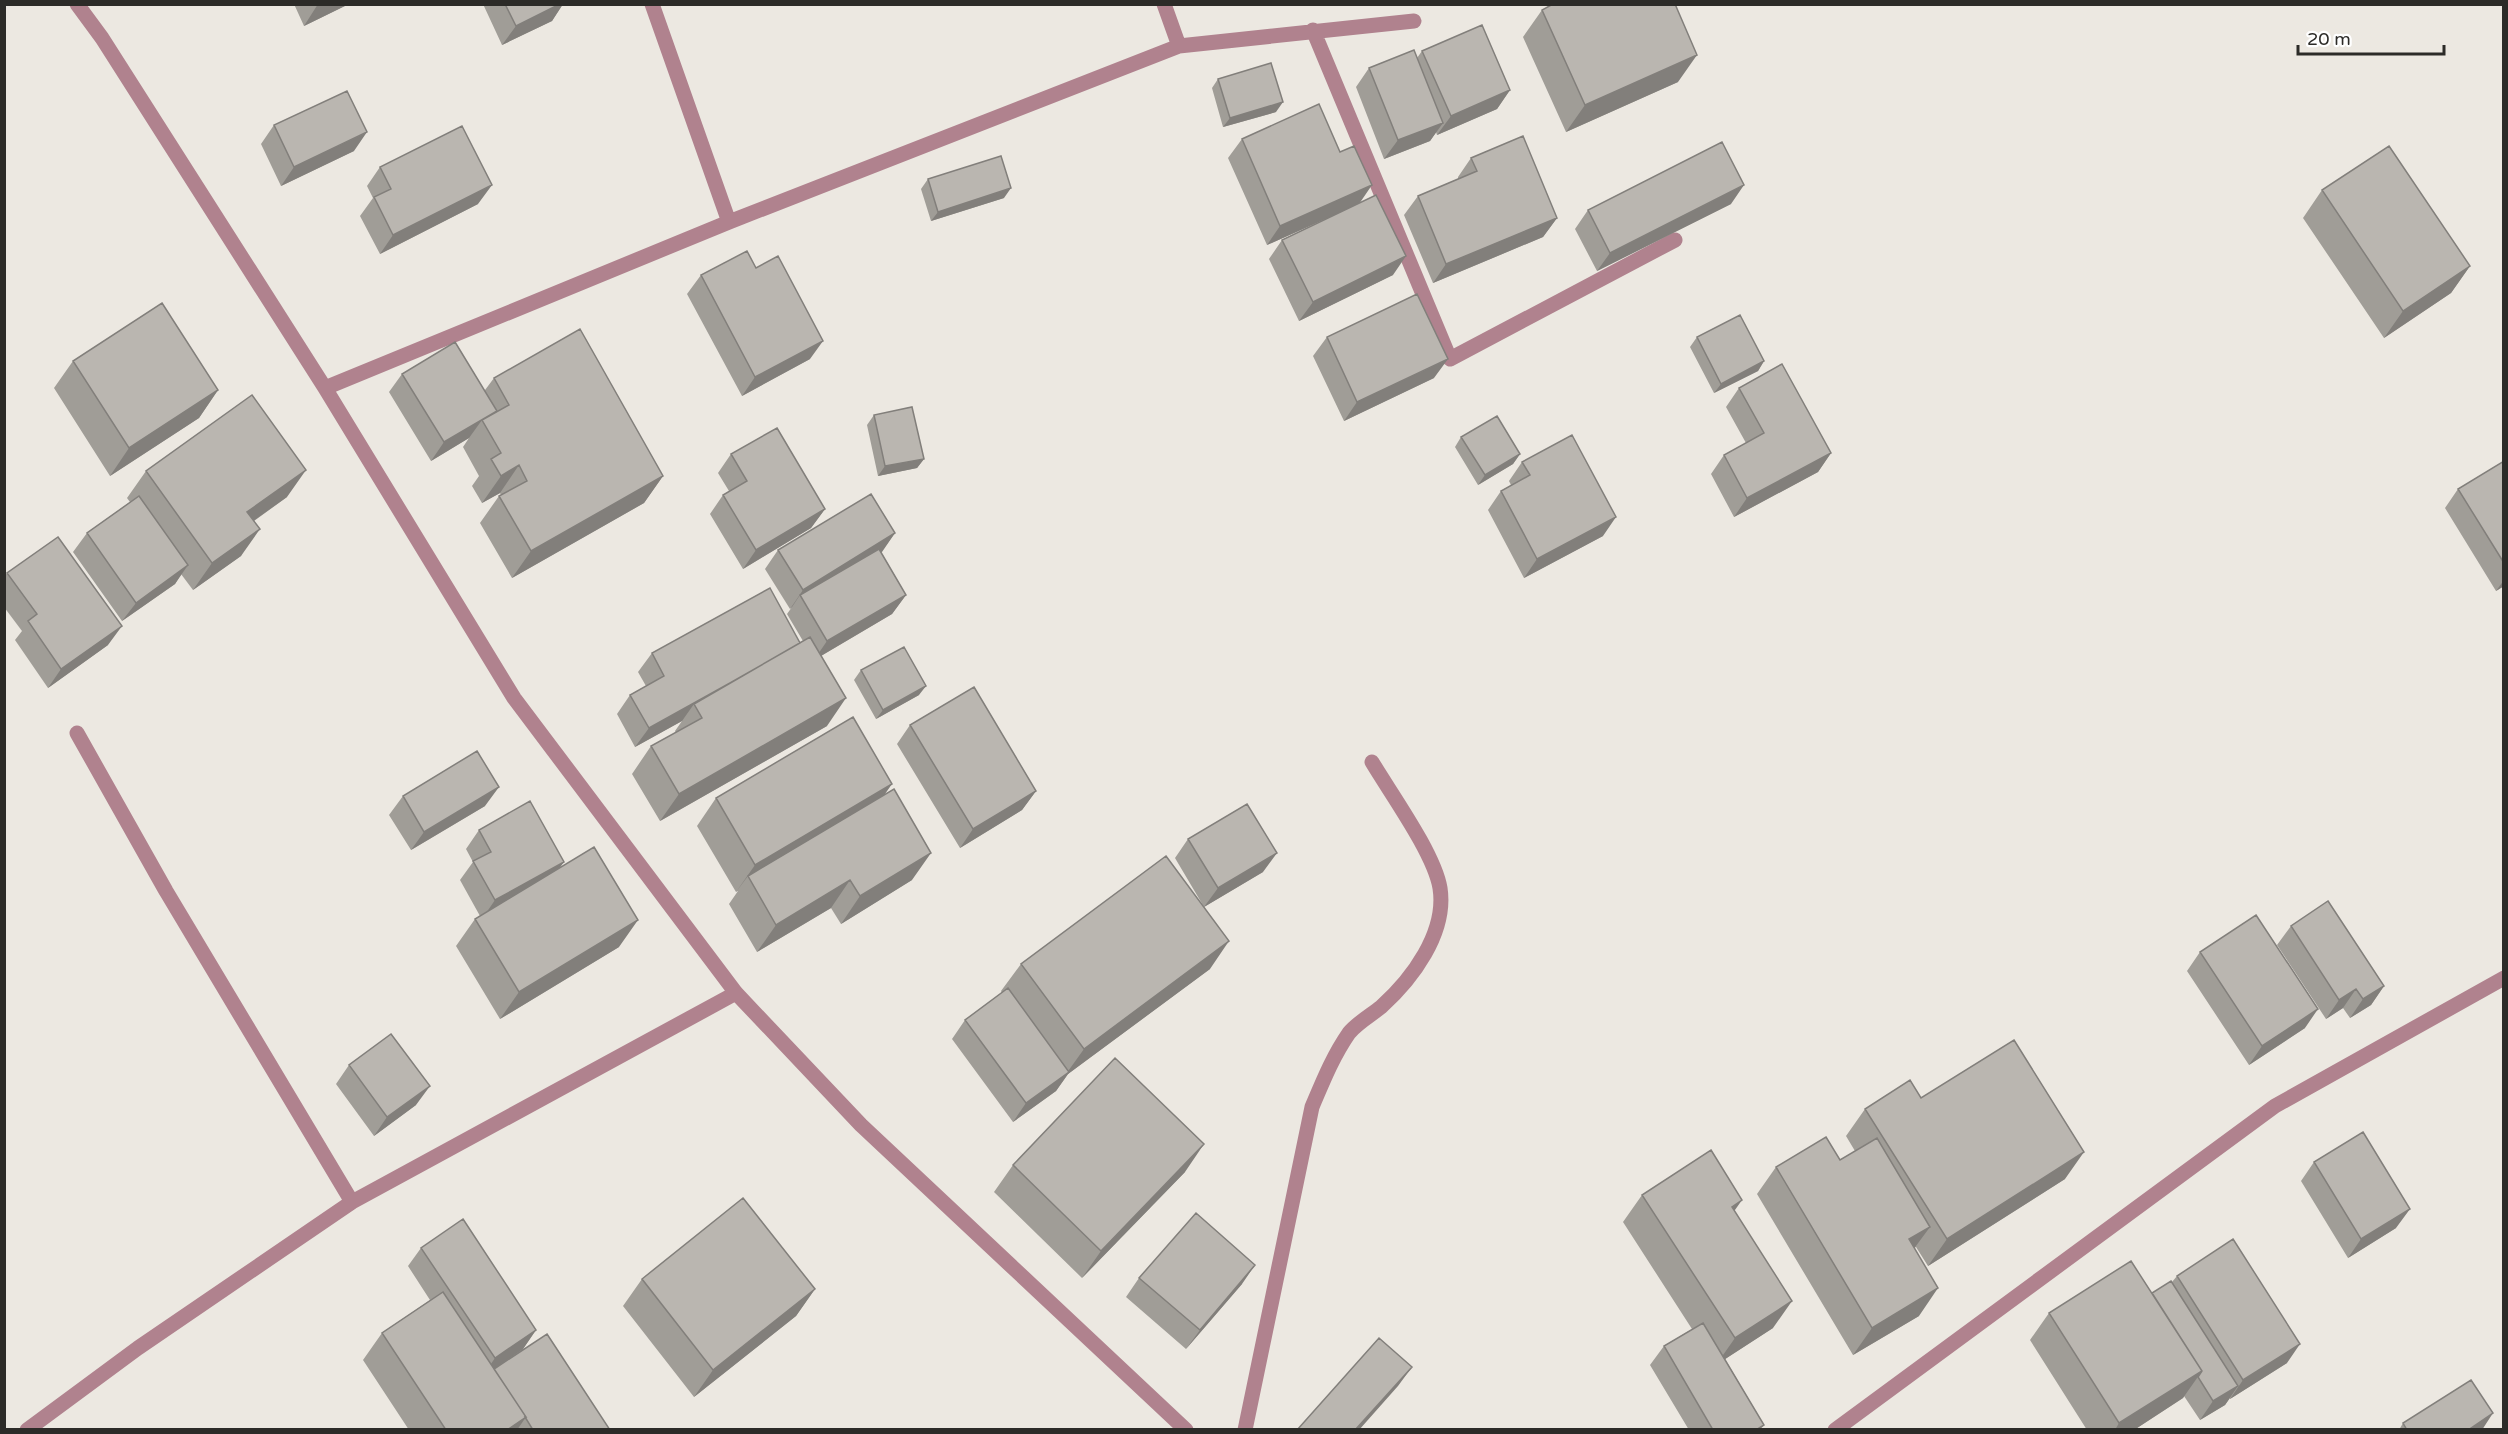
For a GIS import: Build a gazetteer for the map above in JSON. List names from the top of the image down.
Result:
{
  "scale_bar": "20 m"
}
